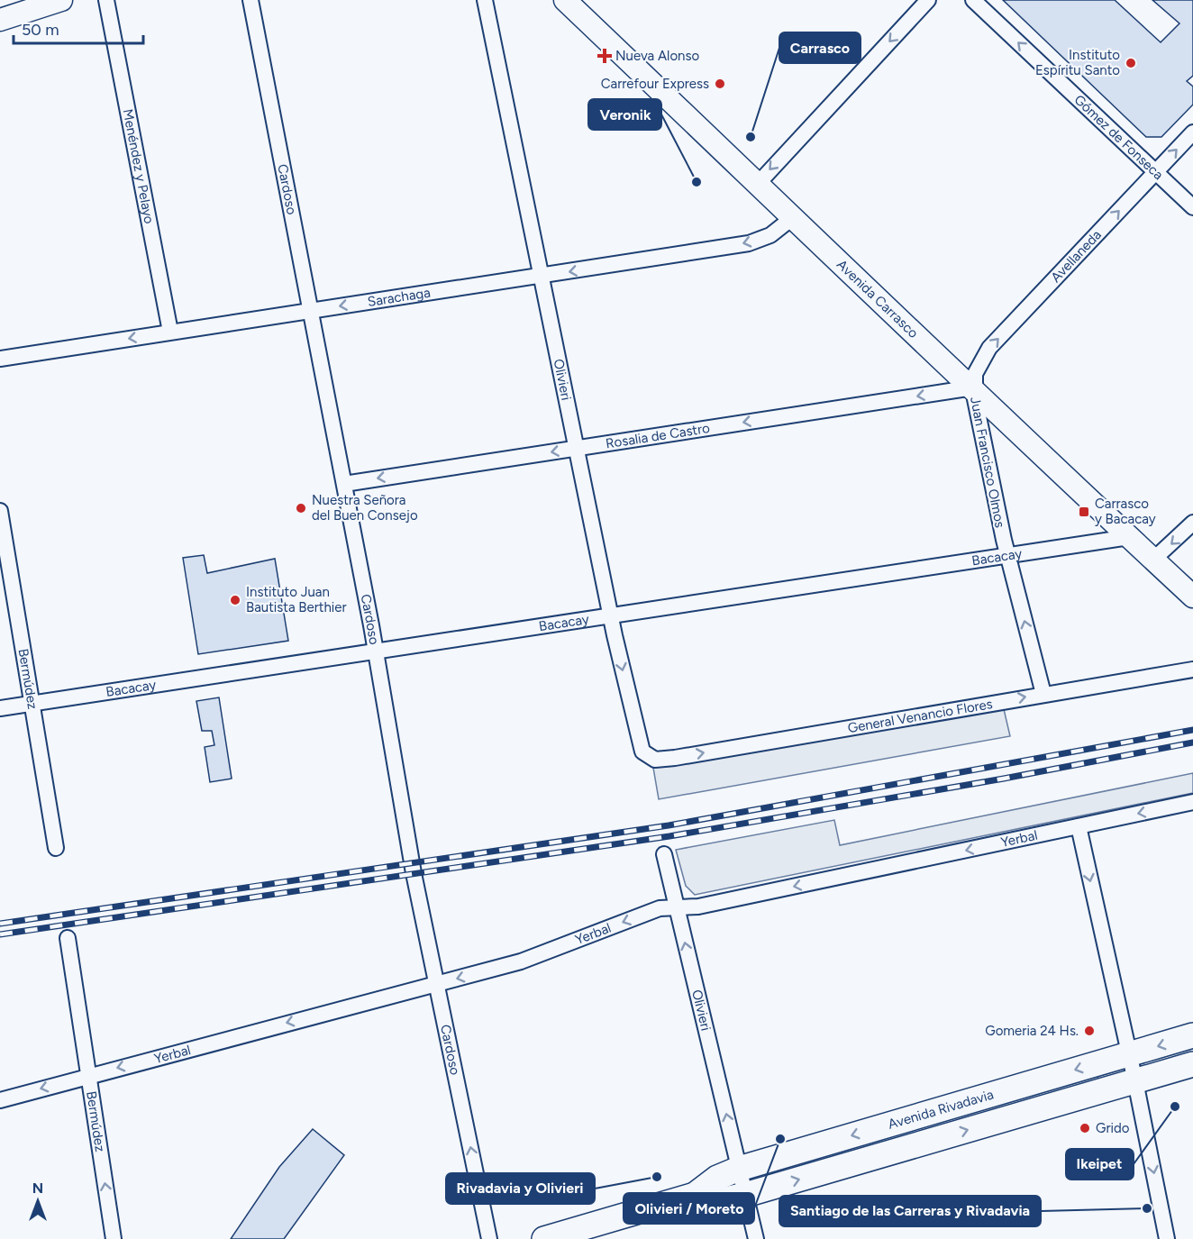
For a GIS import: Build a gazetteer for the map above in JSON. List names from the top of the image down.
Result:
{
  "streets": {
    "main road": ["Avenida Carrasco", "Avenida Rivadavia"],
    "street": [
      "Gómez de Fonseca",
      "Menéndez y Pelayo",
      "Cardoso",
      "Avellaneda",
      "Sarachaga",
      "Olivieri",
      "Rosalia de Castro",
      "Juan Francisco Olmos",
      "Bacacay",
      "Bermúdez",
      "General Venancio Flores",
      "Yerbal"
    ]
  },
  "crossings": [
    ["Gómez de Fonseca", "Avellaneda"],
    ["Menéndez y Pelayo", "Sarachaga"],
    ["Cardoso", "Sarachaga"],
    ["Cardoso", "Rosalia de Castro"],
    ["Cardoso", "Bacacay"],
    ["Cardoso", "Yerbal"],
    ["Avellaneda", "Avenida Carrasco"],
    ["Avellaneda", "Rosalia de Castro"],
    ["Avellaneda", "Juan Francisco Olmos"],
    ["Sarachaga", "Avenida Carrasco"],
    ["Sarachaga", "Olivieri"],
    ["Avenida Carrasco", "Rosalia de Castro"],
    ["Avenida Carrasco", "Juan Francisco Olmos"],
    ["Avenida Carrasco", "Bacacay"],
    ["Olivieri", "Rosalia de Castro"],
    ["Olivieri", "Bacacay"],
    ["Olivieri", "General Venancio Flores"],
    ["Olivieri", "Yerbal"],
    ["Olivieri", "Avenida Rivadavia"],
    ["Rosalia de Castro", "Juan Francisco Olmos"],
    ["Juan Francisco Olmos", "Bacacay"],
    ["Juan Francisco Olmos", "General Venancio Flores"],
    ["Bacacay", "Bermúdez"],
    ["Bermúdez", "Yerbal"]
  ],
  "one_way": [
    "Gómez de Fonseca",
    "Avellaneda",
    "Sarachaga",
    "Rosalia de Castro",
    "Juan Francisco Olmos",
    "General Venancio Flores",
    "Yerbal"
  ],
  "places": {
    "health": ["Nueva Alonso"],
    "other": [
      "Instituto Espíritu Santo",
      "Carrefour Express",
      "Carrasco",
      "Veronik",
      "Nuestra Señora del Buen Consejo",
      "Instituto Juan Bautista Berthier",
      "Gomeria 24 Hs.",
      "Ikeipet",
      "Grido",
      "Olivieri / Moreto",
      "Rivadavia y Olivieri",
      "Santiago de las Carreras y Rivadavia"
    ],
    "transit": ["Carrasco y Bacacay"]
  },
  "scale_bar": "50 m",
  "north": "top"
}
